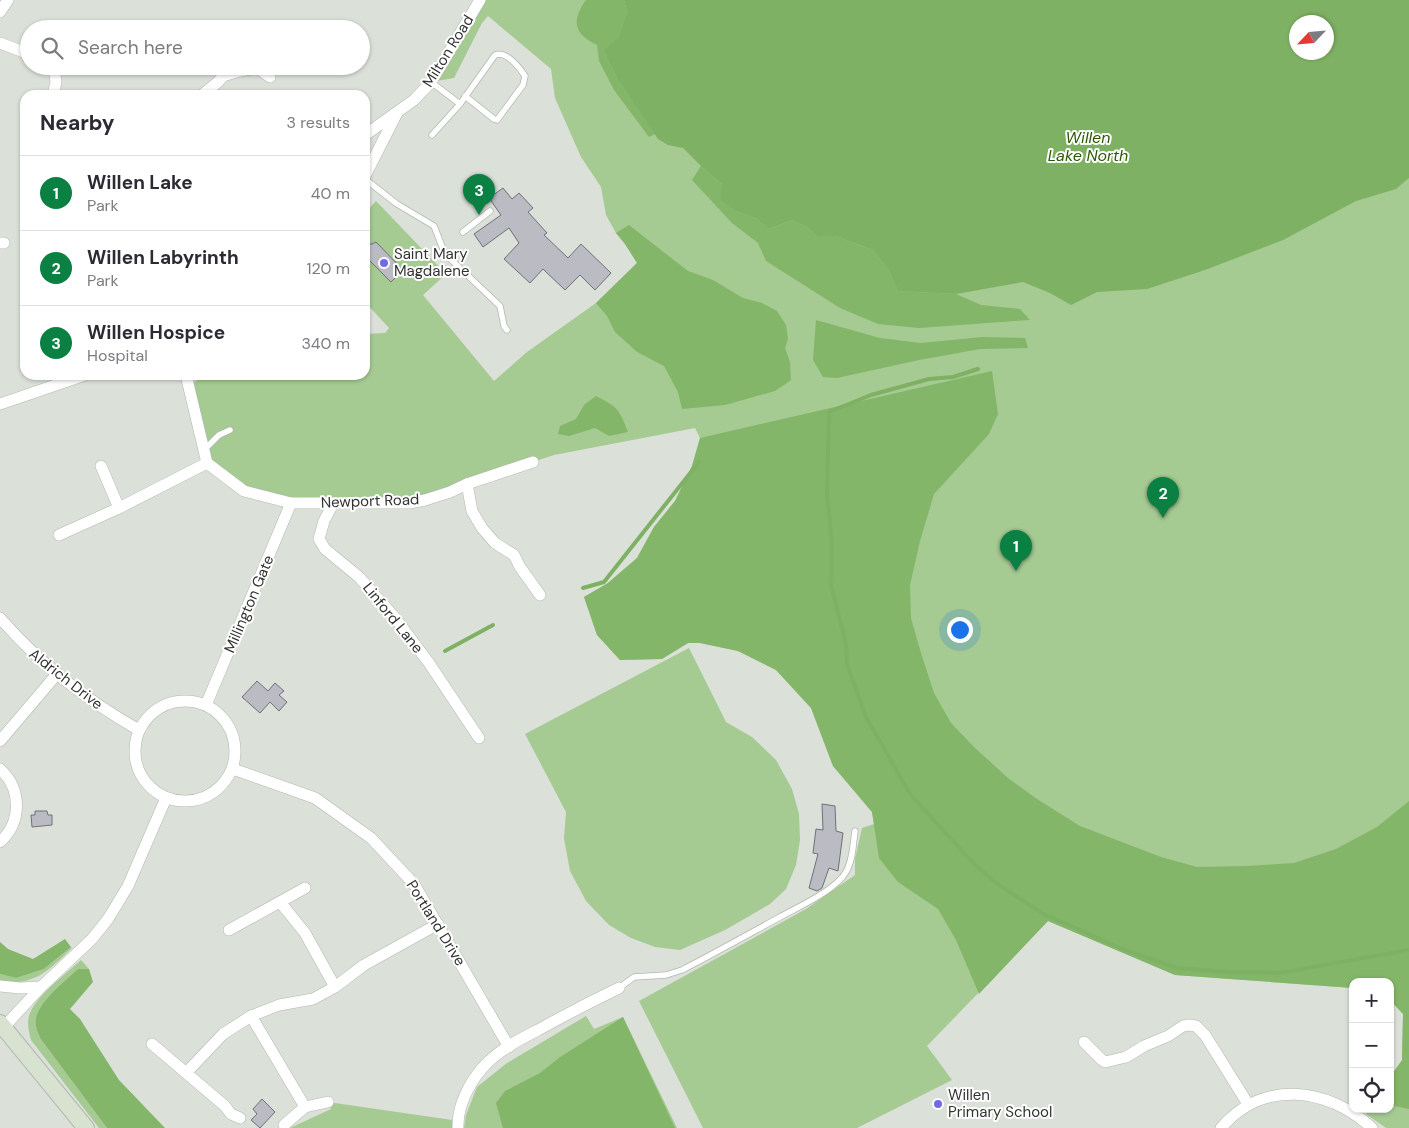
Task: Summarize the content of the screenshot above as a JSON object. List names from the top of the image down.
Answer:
{
  "streets": {
    "street": [
      "Milton Road",
      "Newport Road",
      "Millington Gate",
      "Linford Lane",
      "Aldrich Drive",
      "Portland Drive"
    ]
  },
  "crossings": [
    ["Newport Road", "Millington Gate"],
    ["Newport Road", "Linford Lane"],
    ["Millington Gate", "Aldrich Drive"],
    ["Millington Gate", "Portland Drive"],
    ["Aldrich Drive", "Portland Drive"]
  ],
  "water": ["Willen Lake North"],
  "places": ["Saint Mary Magdalene", "Willen Primary School"],
  "north": "bottom left",
  "page": {
    "search": "Search here",
    "heading": ["Nearby", "3 results"],
    "list": [
      {
        "mark": "1",
        "name": "Willen Lake",
        "note": "Park",
        "value": "40 m"
      },
      {
        "mark": "2",
        "name": "Willen Labyrinth",
        "note": "Park",
        "value": "120 m"
      },
      {
        "mark": "3",
        "name": "Willen Hospice",
        "note": "Hospital",
        "value": "340 m"
      }
    ],
    "pins": ["3", "2", "1"],
    "map_buttons": ["+", "−"]
  }
}
